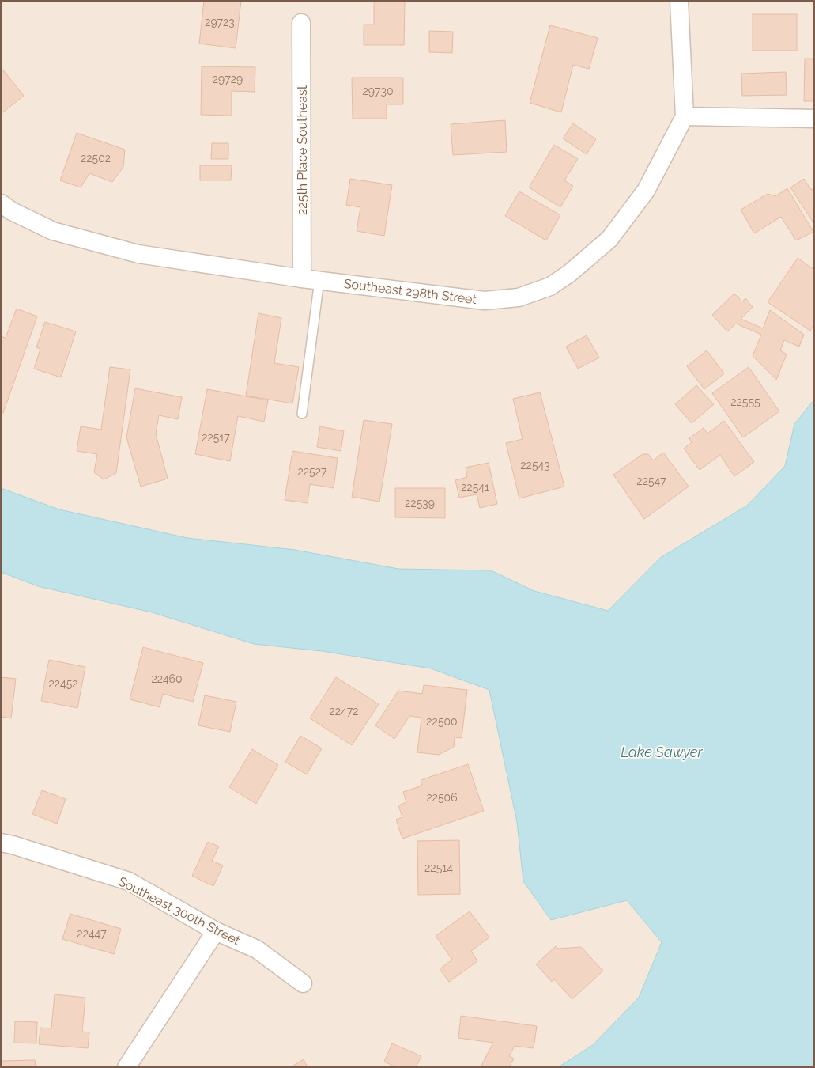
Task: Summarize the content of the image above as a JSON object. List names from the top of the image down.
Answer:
{
  "streets": {
    "street": ["225th Place Southeast", "Southeast 298th Street", "Southeast 300th Street"]
  },
  "crossings": [
    ["225th Place Southeast", "Southeast 298th Street"]
  ],
  "water": ["Lake Sawyer"],
  "house_numbers": [
    "29723",
    "29729",
    "29730",
    "22502",
    "22555",
    "22517",
    "22543",
    "22527",
    "22547",
    "22541",
    "22539",
    "22460",
    "22452",
    "22472",
    "22500",
    "22506",
    "22514",
    "22447"
  ]
}
